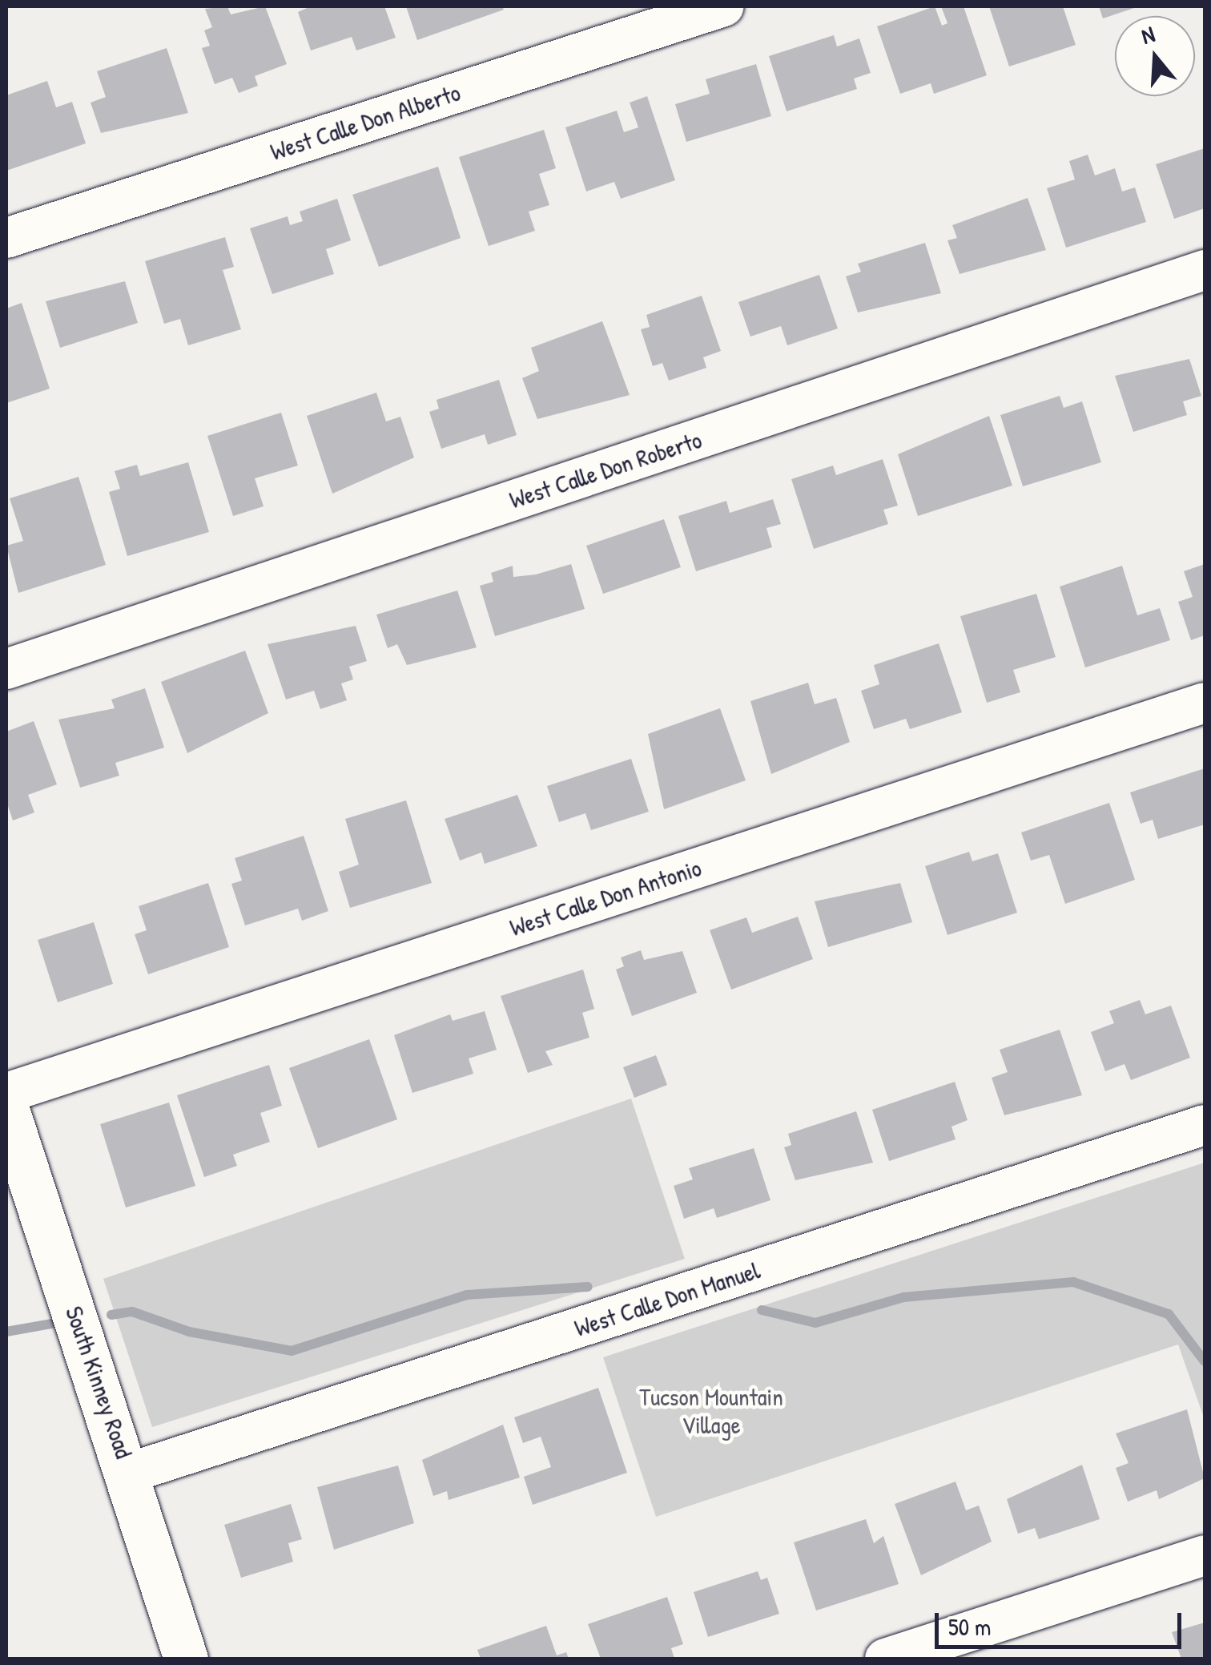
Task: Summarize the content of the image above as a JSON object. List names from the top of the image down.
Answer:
{
  "streets": {
    "main road": ["South Kinney Road"],
    "street": [
      "West Calle Don Alberto",
      "West Calle Don Roberto",
      "West Calle Don Antonio",
      "West Calle Don Manuel"
    ]
  },
  "crossings": [
    ["West Calle Don Manuel", "South Kinney Road"]
  ],
  "parks": ["Tucson Mountain Village"],
  "scale_bar": "50 m",
  "north": "top"
}
